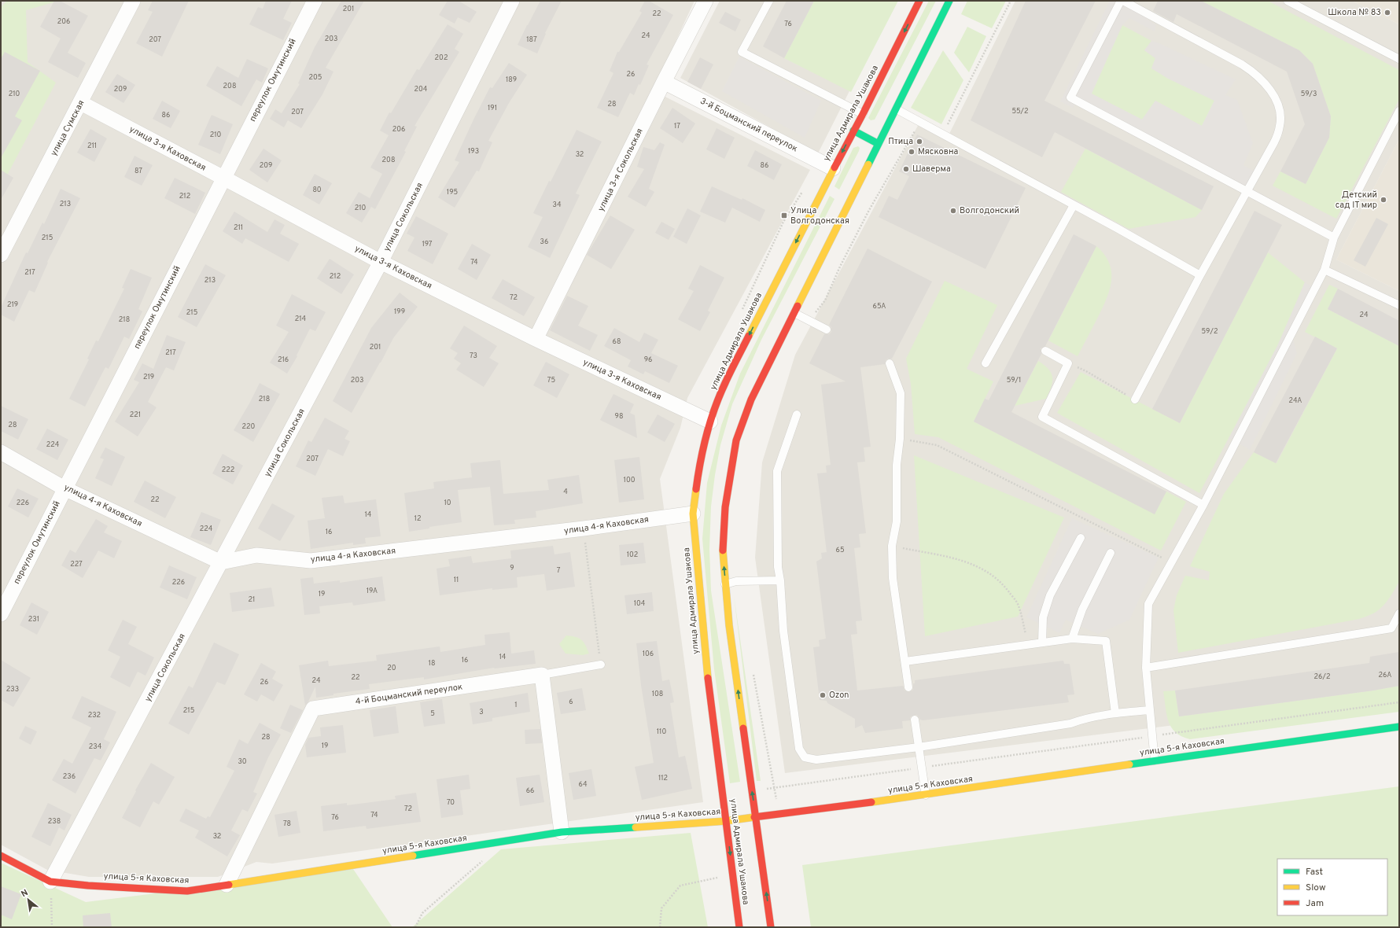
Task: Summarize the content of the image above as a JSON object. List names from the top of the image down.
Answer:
{
  "streets": {
    "main road": ["улица Адмирала Ушакова", "улица 5-я Каховская"],
    "street": [
      "переулок Омутинский",
      "3-й Боцманский переулок",
      "улица Сумская",
      "улица 3-я Каховская",
      "улица 3-я Сокольская",
      "улица Сокольская",
      "улица 4-я Каховская",
      "4-й Боцманский переулок"
    ]
  },
  "crossings": [
    ["переулок Омутинский", "улица 3-я Каховская"],
    ["переулок Омутинский", "улица 4-я Каховская"],
    ["улица Адмирала Ушакова", "3-й Боцманский переулок"],
    ["улица Адмирала Ушакова", "улица 3-я Каховская"],
    ["улица Адмирала Ушакова", "улица 4-я Каховская"],
    ["улица Адмирала Ушакова", "улица 5-я Каховская"],
    ["3-й Боцманский переулок", "улица 3-я Сокольская"],
    ["улица Сумская", "улица 3-я Каховская"],
    ["улица 3-я Каховская", "улица 3-я Сокольская"],
    ["улица 3-я Каховская", "улица Сокольская"],
    ["улица Сокольская", "улица 4-я Каховская"],
    ["улица Сокольская", "улица 5-я Каховская"],
    ["4-й Боцманский переулок", "улица 5-я Каховская"]
  ],
  "places": {
    "other": [
      "Школа № 83",
      "Птица",
      "Мясковна",
      "Шаверма",
      "Детский сад IT мир",
      "Волгодонский",
      "Ozon"
    ],
    "transit": ["Улица Волгодонская"]
  },
  "house_numbers": [
    "201",
    "22",
    "206",
    "76",
    "24",
    "203",
    "207",
    "187",
    "202",
    "26",
    "205",
    "189",
    "208",
    "209",
    "204",
    "210",
    "59/3",
    "28",
    "191",
    "55/2",
    "207",
    "86",
    "17",
    "206",
    "210",
    "211",
    "193",
    "32",
    "208",
    "209",
    "86",
    "87",
    "80",
    "195",
    "212",
    "213",
    "34",
    "210",
    "211",
    "215",
    "36",
    "197",
    "74",
    "217",
    "212",
    "213",
    "72",
    "219",
    "65А",
    "199",
    "215",
    "24",
    "214",
    "218",
    "59/2",
    "68",
    "201",
    "217",
    "73",
    "216",
    "96",
    "219",
    "203",
    "75",
    "59/1",
    "218",
    "24А",
    "221",
    "98",
    "28",
    "220",
    "224",
    "207",
    "222",
    "100",
    "4",
    "22",
    "226",
    "10",
    "14",
    "12",
    "224",
    "16",
    "65",
    "102",
    "227",
    "9",
    "7",
    "11",
    "226",
    "19А",
    "19",
    "21",
    "104",
    "231",
    "106",
    "14",
    "16",
    "18",
    "20",
    "26А",
    "26/2",
    "22",
    "24",
    "26",
    "233",
    "108",
    "6",
    "1",
    "215",
    "3",
    "5",
    "232",
    "110",
    "28",
    "19",
    "234",
    "30",
    "236",
    "112",
    "64",
    "66",
    "70",
    "72",
    "74",
    "76",
    "238",
    "78",
    "32"
  ],
  "legend": ["Fast", "Slow", "Jam"],
  "north": "top left"
}
